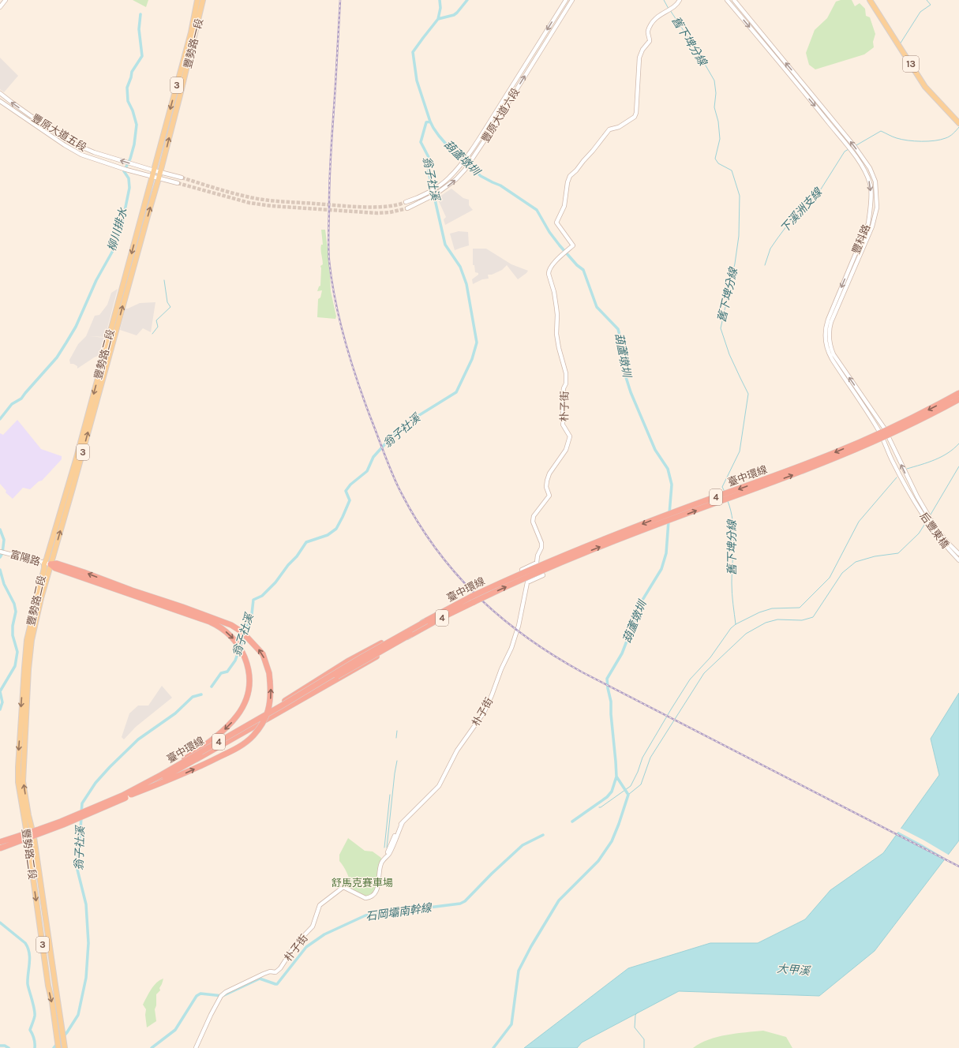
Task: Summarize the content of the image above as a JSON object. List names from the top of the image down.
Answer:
{
  "streets": {
    "highway": ["臺中環線", "4"],
    "main road": [
      "豐勢路一段",
      "13",
      "3",
      "豐勢路二段"
    ],
    "street": [
      "豐原大道六段",
      "豐原大道五段",
      "豐科路",
      "朴子街",
      "后豐東橋",
      "富陽路"
    ]
  },
  "crossings": [
    ["豐勢路一段", "豐原大道五段"],
    ["豐勢路一段", "豐勢路二段"],
    ["豐原大道五段", "豐勢路二段"],
    ["豐科路", "后豐東橋"],
    ["豐勢路二段", "富陽路"]
  ],
  "water": [
    "舊下埤分線",
    "葫蘆墩圳",
    "翁子社溪",
    "下溪洲支線",
    "柳川排水",
    "石岡壩南幹線",
    "大甲溪"
  ],
  "parks": ["舒馬克賽車場"]
}
